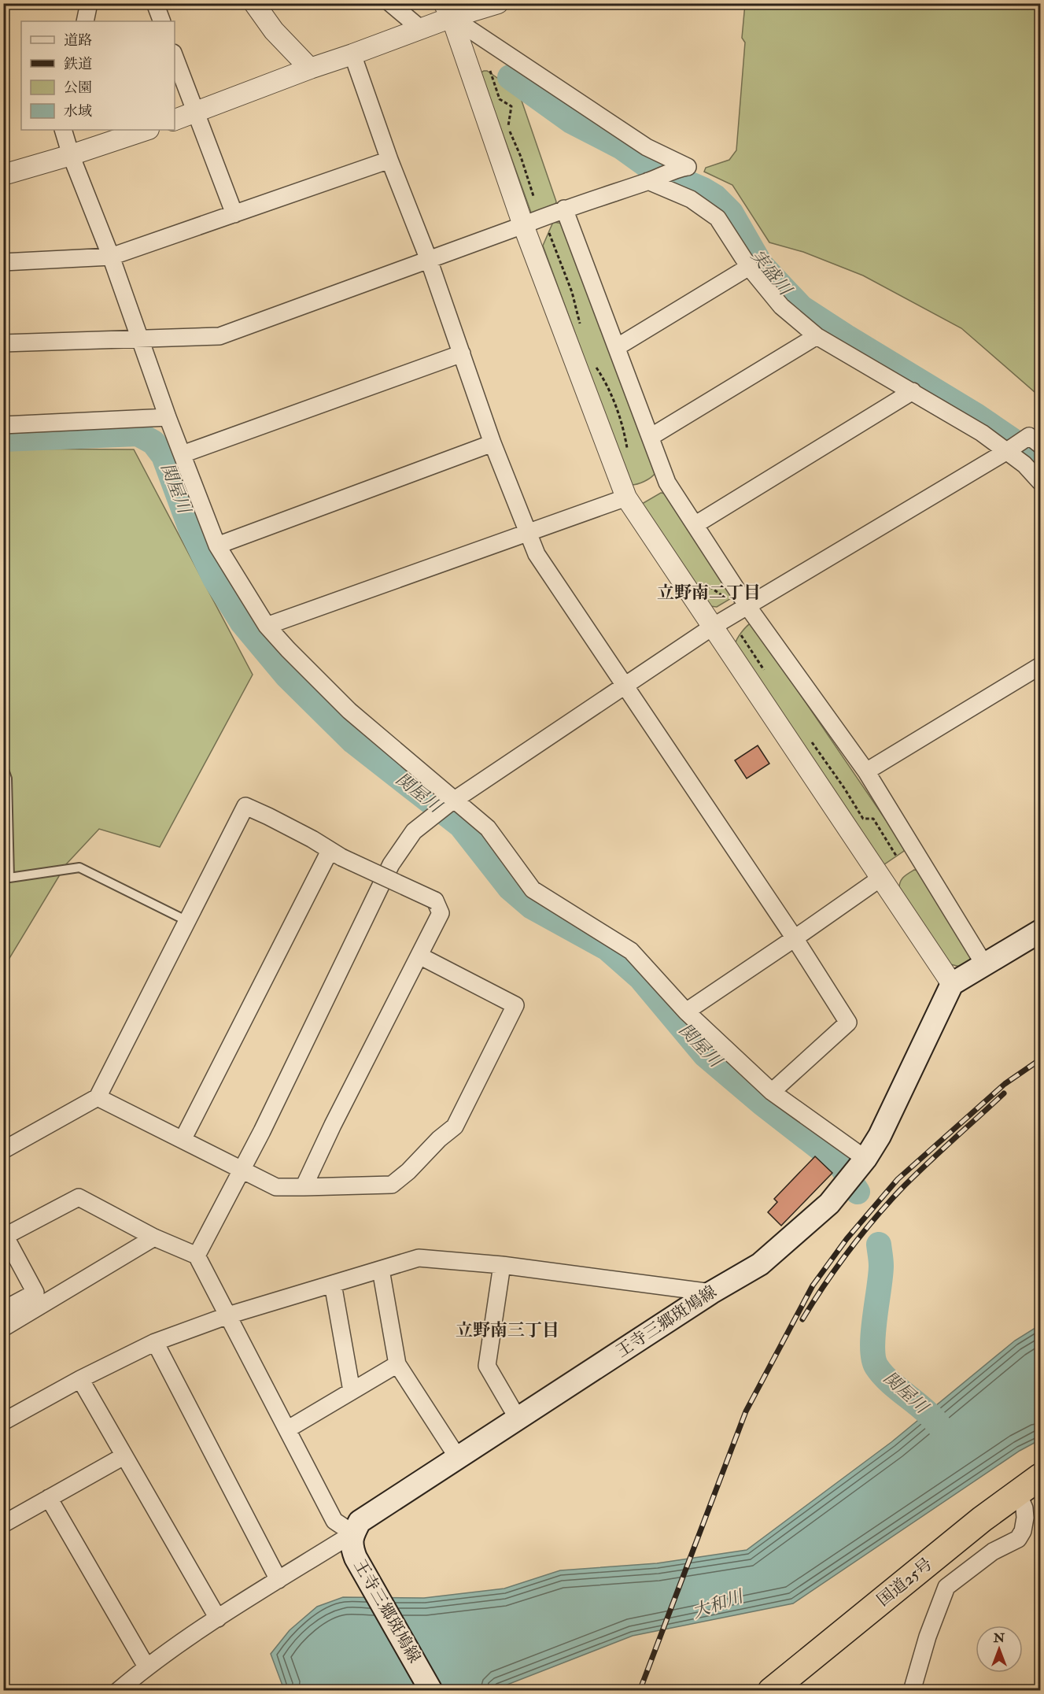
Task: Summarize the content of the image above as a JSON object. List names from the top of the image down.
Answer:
{
  "streets": {
    "highway": ["国道25号"],
    "main road": ["王寺三郷斑鳩線"]
  },
  "districts": ["立野南二丁目", "立野南三丁目"],
  "water": ["実盛川", "関屋川", "大和川"],
  "legend": [
    "道路",
    "鉄道",
    "公園",
    "水域"
  ],
  "north": "top"
}
